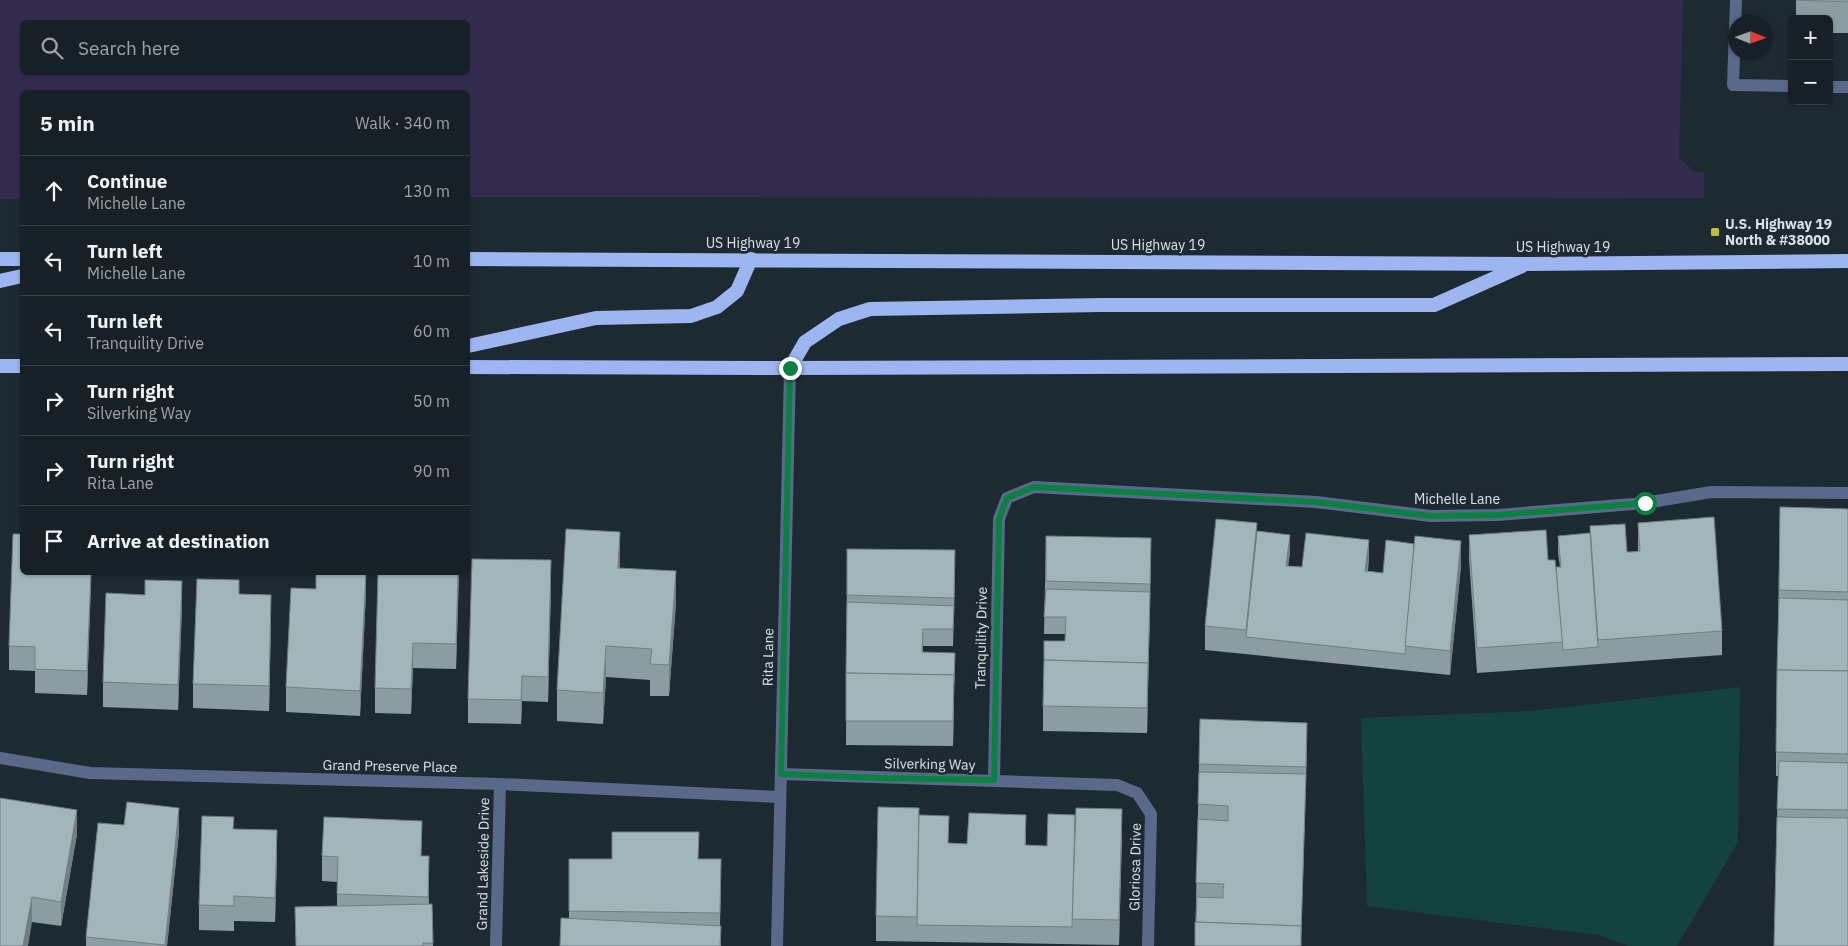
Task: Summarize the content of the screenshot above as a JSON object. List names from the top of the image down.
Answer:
{
  "streets": {
    "highway": ["US Highway 19"],
    "street": [
      "Michelle Lane",
      "Tranquility Drive",
      "Rita Lane",
      "Silverking Way",
      "Grand Preserve Place",
      "Grand Lakeside Drive",
      "Gloriosa Drive"
    ]
  },
  "crossings": [
    ["Michelle Lane", "Tranquility Drive"],
    ["Tranquility Drive", "Silverking Way"],
    ["Rita Lane", "Silverking Way"],
    ["Rita Lane", "Grand Preserve Place"],
    ["Silverking Way", "Gloriosa Drive"],
    ["Grand Preserve Place", "Grand Lakeside Drive"]
  ],
  "places": {
    "transit": ["U.S. Highway 19 North & #38000"]
  },
  "north": "right",
  "page": {
    "map_buttons": ["+", "−"],
    "search": "Search here",
    "heading": ["5 min", "Walk · 340 m"],
    "list": [
      ["Continue", "Michelle Lane", "130 m"],
      ["Turn left", "Michelle Lane", "10 m"],
      ["Turn left", "Tranquility Drive", "60 m"],
      ["Turn right", "Silverking Way", "50 m"],
      ["Turn right", "Rita Lane", "90 m"],
      "Arrive at destination"
    ]
  }
}
